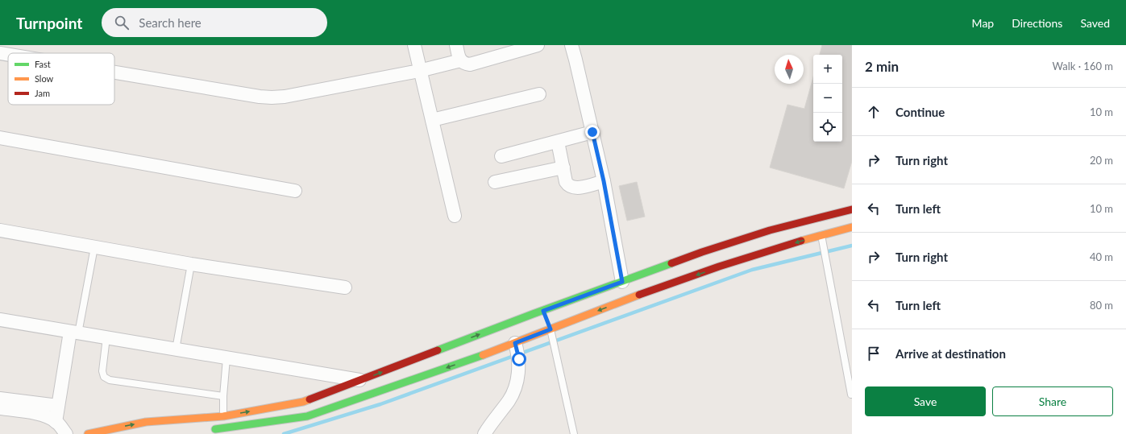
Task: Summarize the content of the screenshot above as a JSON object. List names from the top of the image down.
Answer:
{
  "legend": ["Fast", "Slow", "Jam"],
  "north": "top",
  "page": {
    "header": "Turnpoint",
    "search": "Search here",
    "nav": ["Map", "Directions", "Saved"],
    "heading": ["2 min", "Walk · 160 m"],
    "map_buttons": ["+", "−"],
    "list": [
      ["Continue", "10 m"],
      ["Turn right", "20 m"],
      ["Turn left", "10 m"],
      ["Turn right", "40 m"],
      ["Turn left", "80 m"],
      "Arrive at destination"
    ],
    "buttons": ["Save", "Share"]
  }
}
